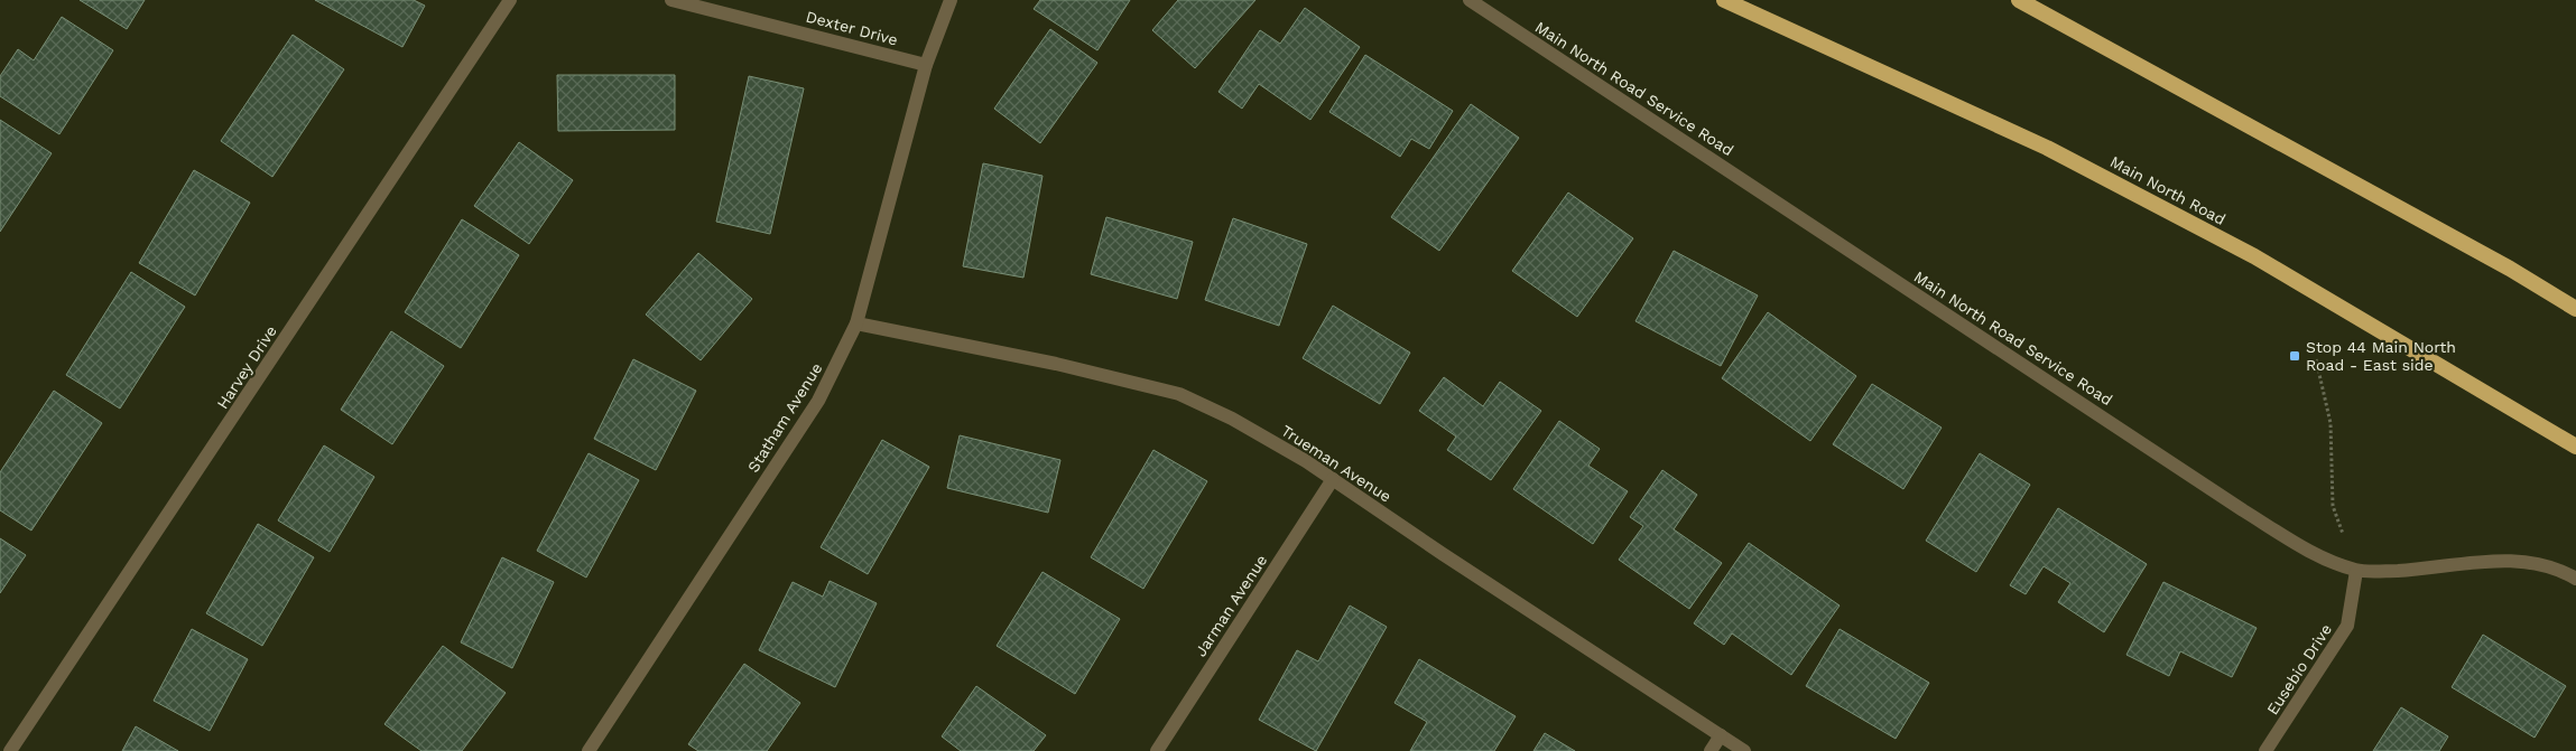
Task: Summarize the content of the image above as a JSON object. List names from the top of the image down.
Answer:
{
  "streets": {
    "highway": ["Main North Road"],
    "street": [
      "Dexter Drive",
      "Main North Road Service Road",
      "Harvey Drive",
      "Statham Avenue",
      "Trueman Avenue",
      "Jarman Avenue",
      "Eusebio Drive"
    ]
  },
  "crossings": [
    ["Dexter Drive", "Statham Avenue"],
    ["Main North Road Service Road", "Eusebio Drive"],
    ["Statham Avenue", "Trueman Avenue"],
    ["Trueman Avenue", "Jarman Avenue"]
  ],
  "places": {
    "transit": ["Stop 44 Main North Road - East side"]
  }
}
